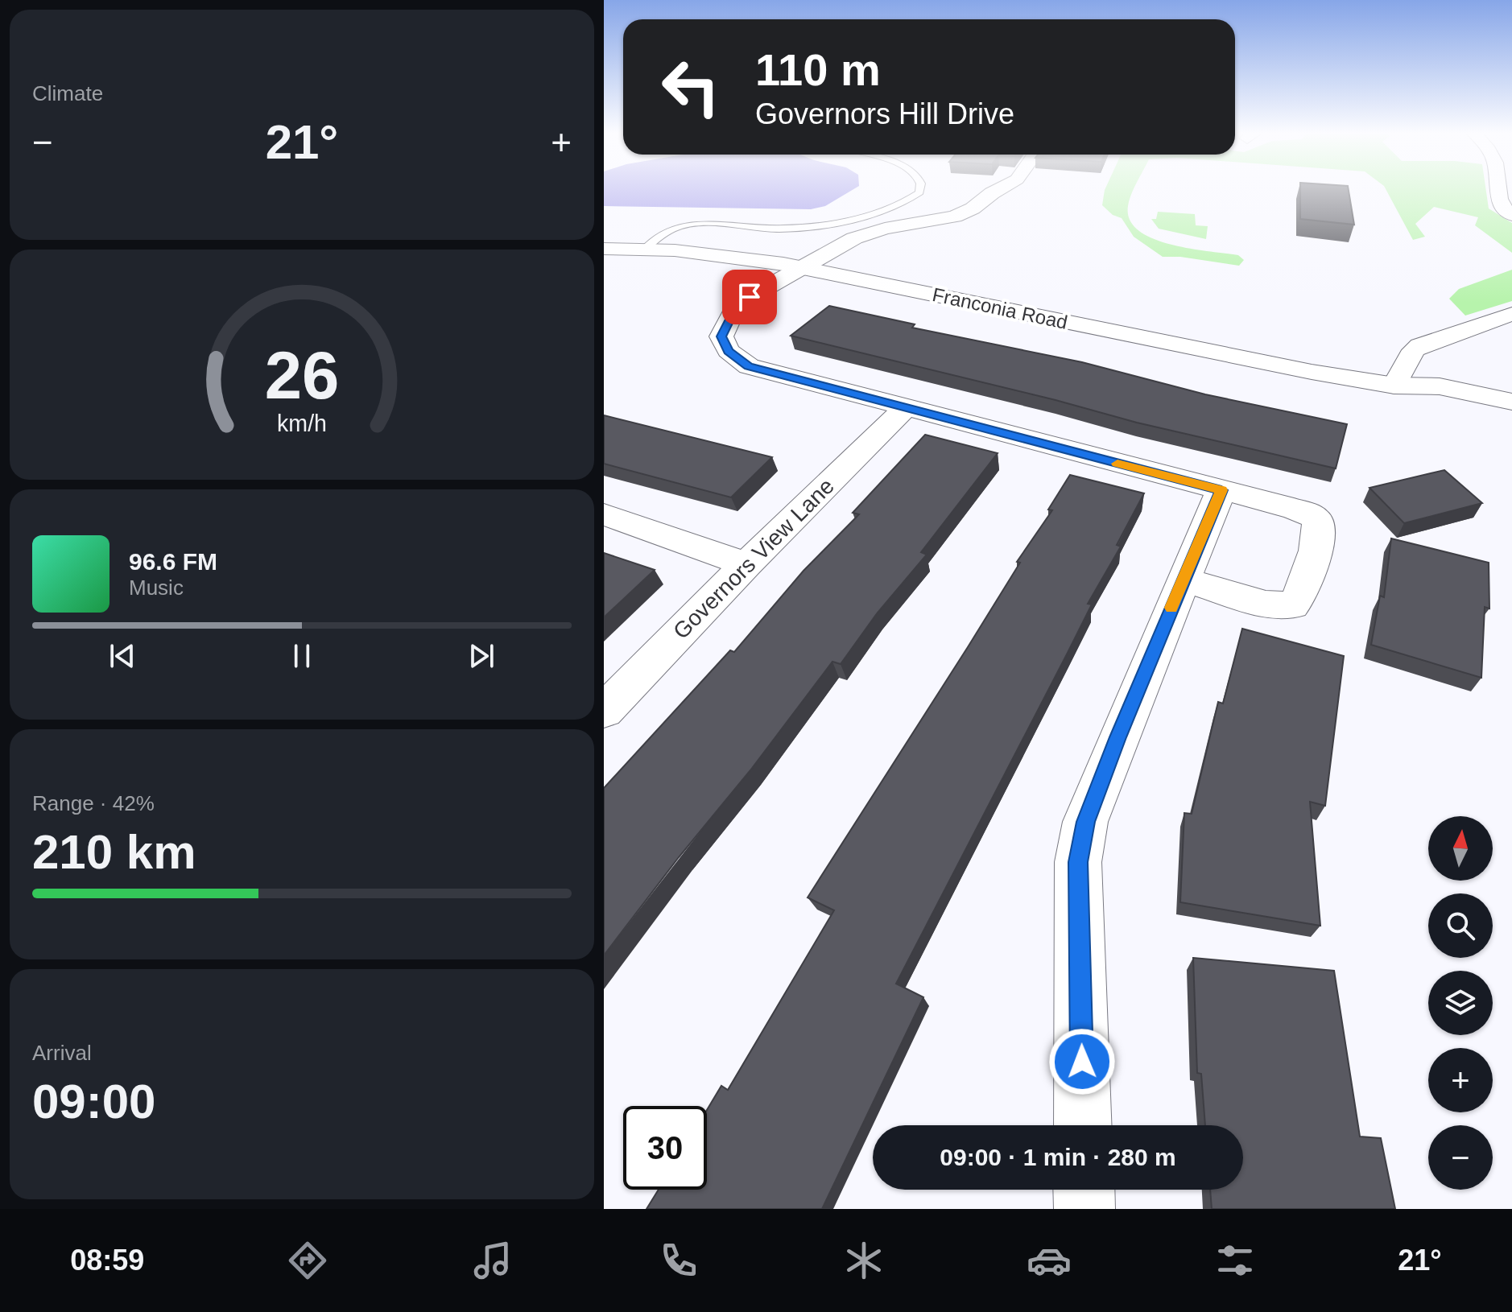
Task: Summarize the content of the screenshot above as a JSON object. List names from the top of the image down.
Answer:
{
  "streets": {
    "street": ["Franconia Road", "Governors View Lane"]
  },
  "north": "top",
  "page": {
    "tile": [
      "Climate",
      ["Range · 42%", "210 km"],
      ["Arrival", "09:00"]
    ],
    "turn": ["110 m", "Governors Hill Drive"],
    "heat": ["−", "21°", "+"],
    "song": ["96.6 FM", "Music"],
    "map_buttons": ["+", "−"],
    "limit": "30",
    "trip": "09:00 · 1 min · 280 m",
    "tabs": ["08:59", "21°"],
    "gauge": ["26", "km/h"]
  }
}
